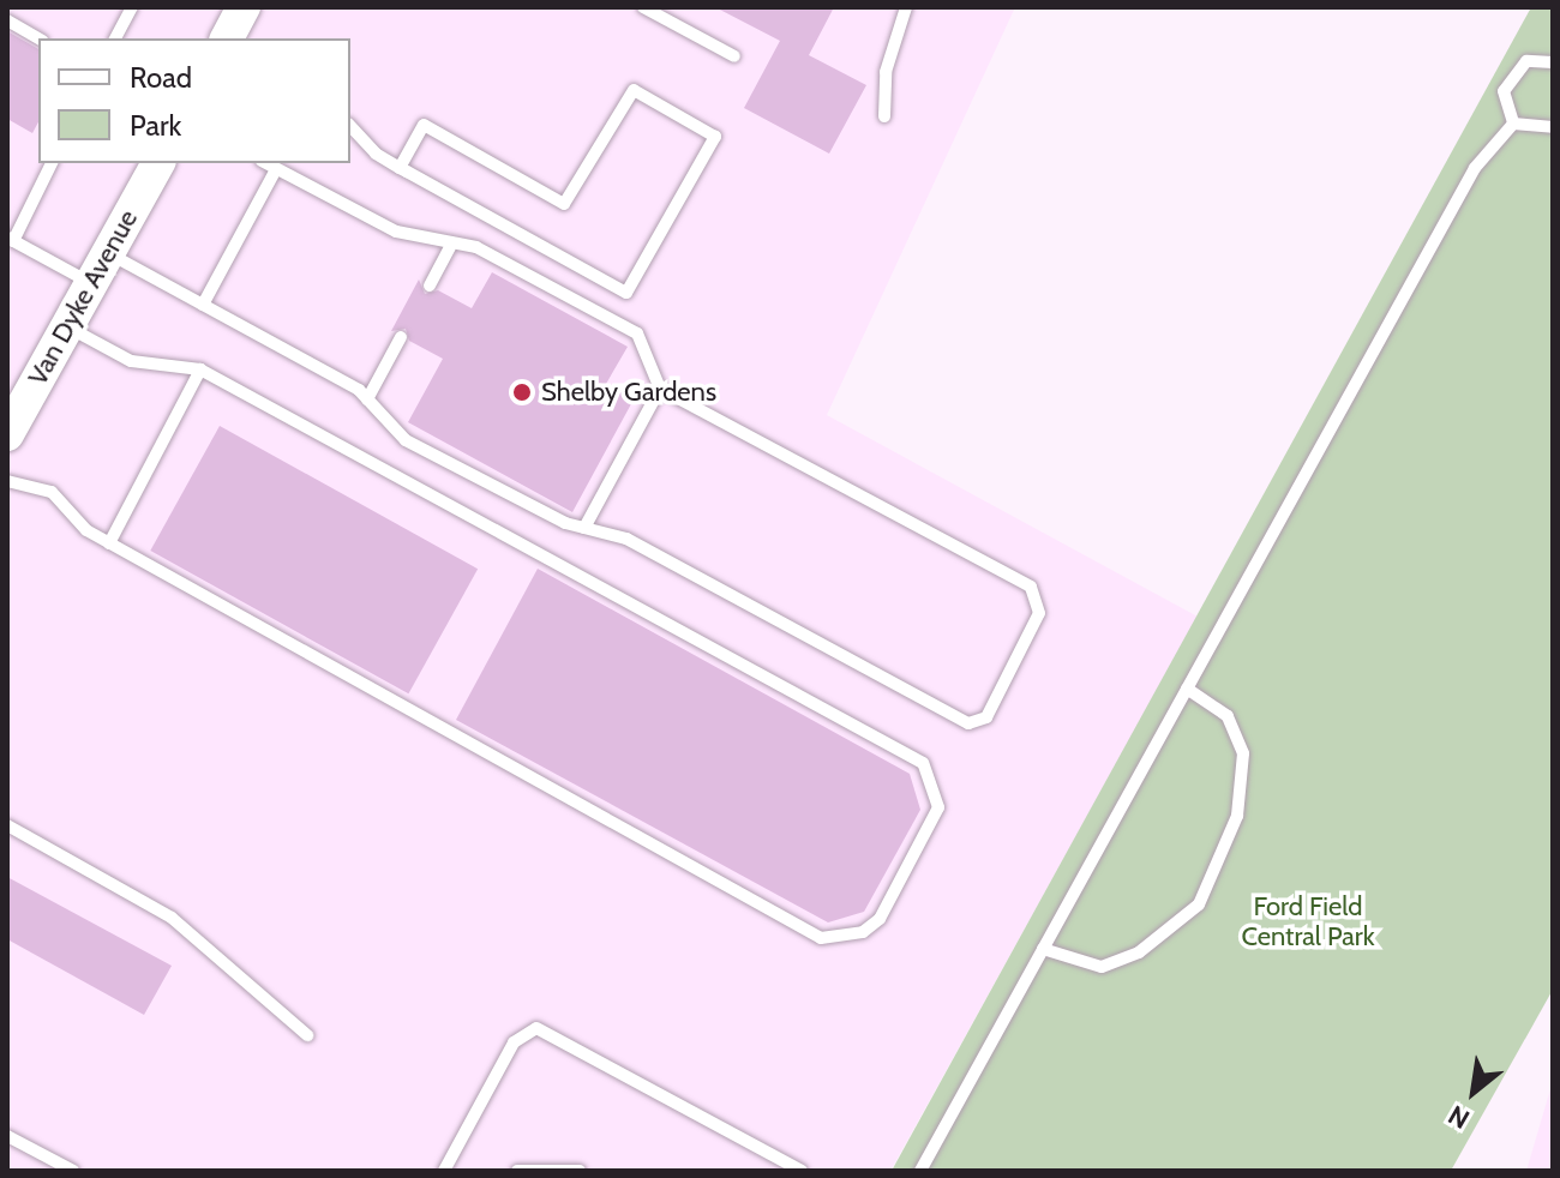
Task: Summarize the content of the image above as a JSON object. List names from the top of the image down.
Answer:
{
  "streets": {
    "main road": ["Van Dyke Avenue"]
  },
  "parks": ["Ford Field Central Park"],
  "places": ["Shelby Gardens"],
  "legend": ["Road", "Park"],
  "north": "bottom left"
}
